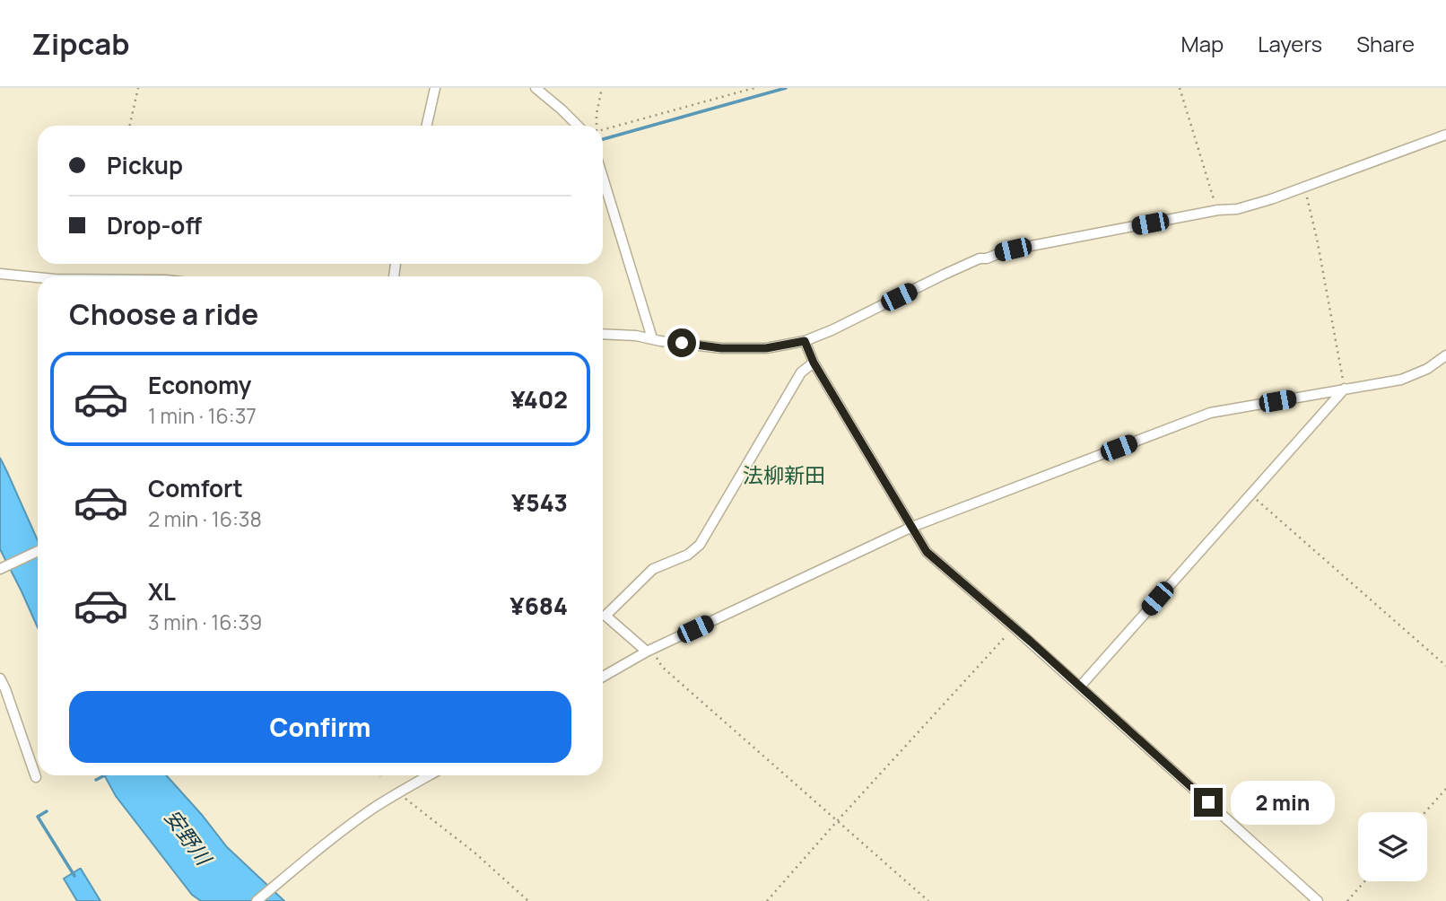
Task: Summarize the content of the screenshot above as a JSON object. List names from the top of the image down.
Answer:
{
  "districts": ["法柳新田"],
  "water": ["安野川"],
  "page": {
    "header": "Zipcab",
    "nav": ["Map", "Layers", "Share"],
    "banner": ["Pickup", "Drop-off"],
    "heading": "Choose a ride",
    "list": [
      {
        "name": "Economy",
        "note": "1 min · 16:37",
        "value": "¥402"
      },
      {
        "name": "Comfort",
        "note": "2 min · 16:38",
        "value": "¥543"
      },
      {
        "name": "XL",
        "note": "3 min · 16:39",
        "value": "¥684"
      }
    ],
    "buttons": "Confirm",
    "bubble": "2 min"
  }
}
